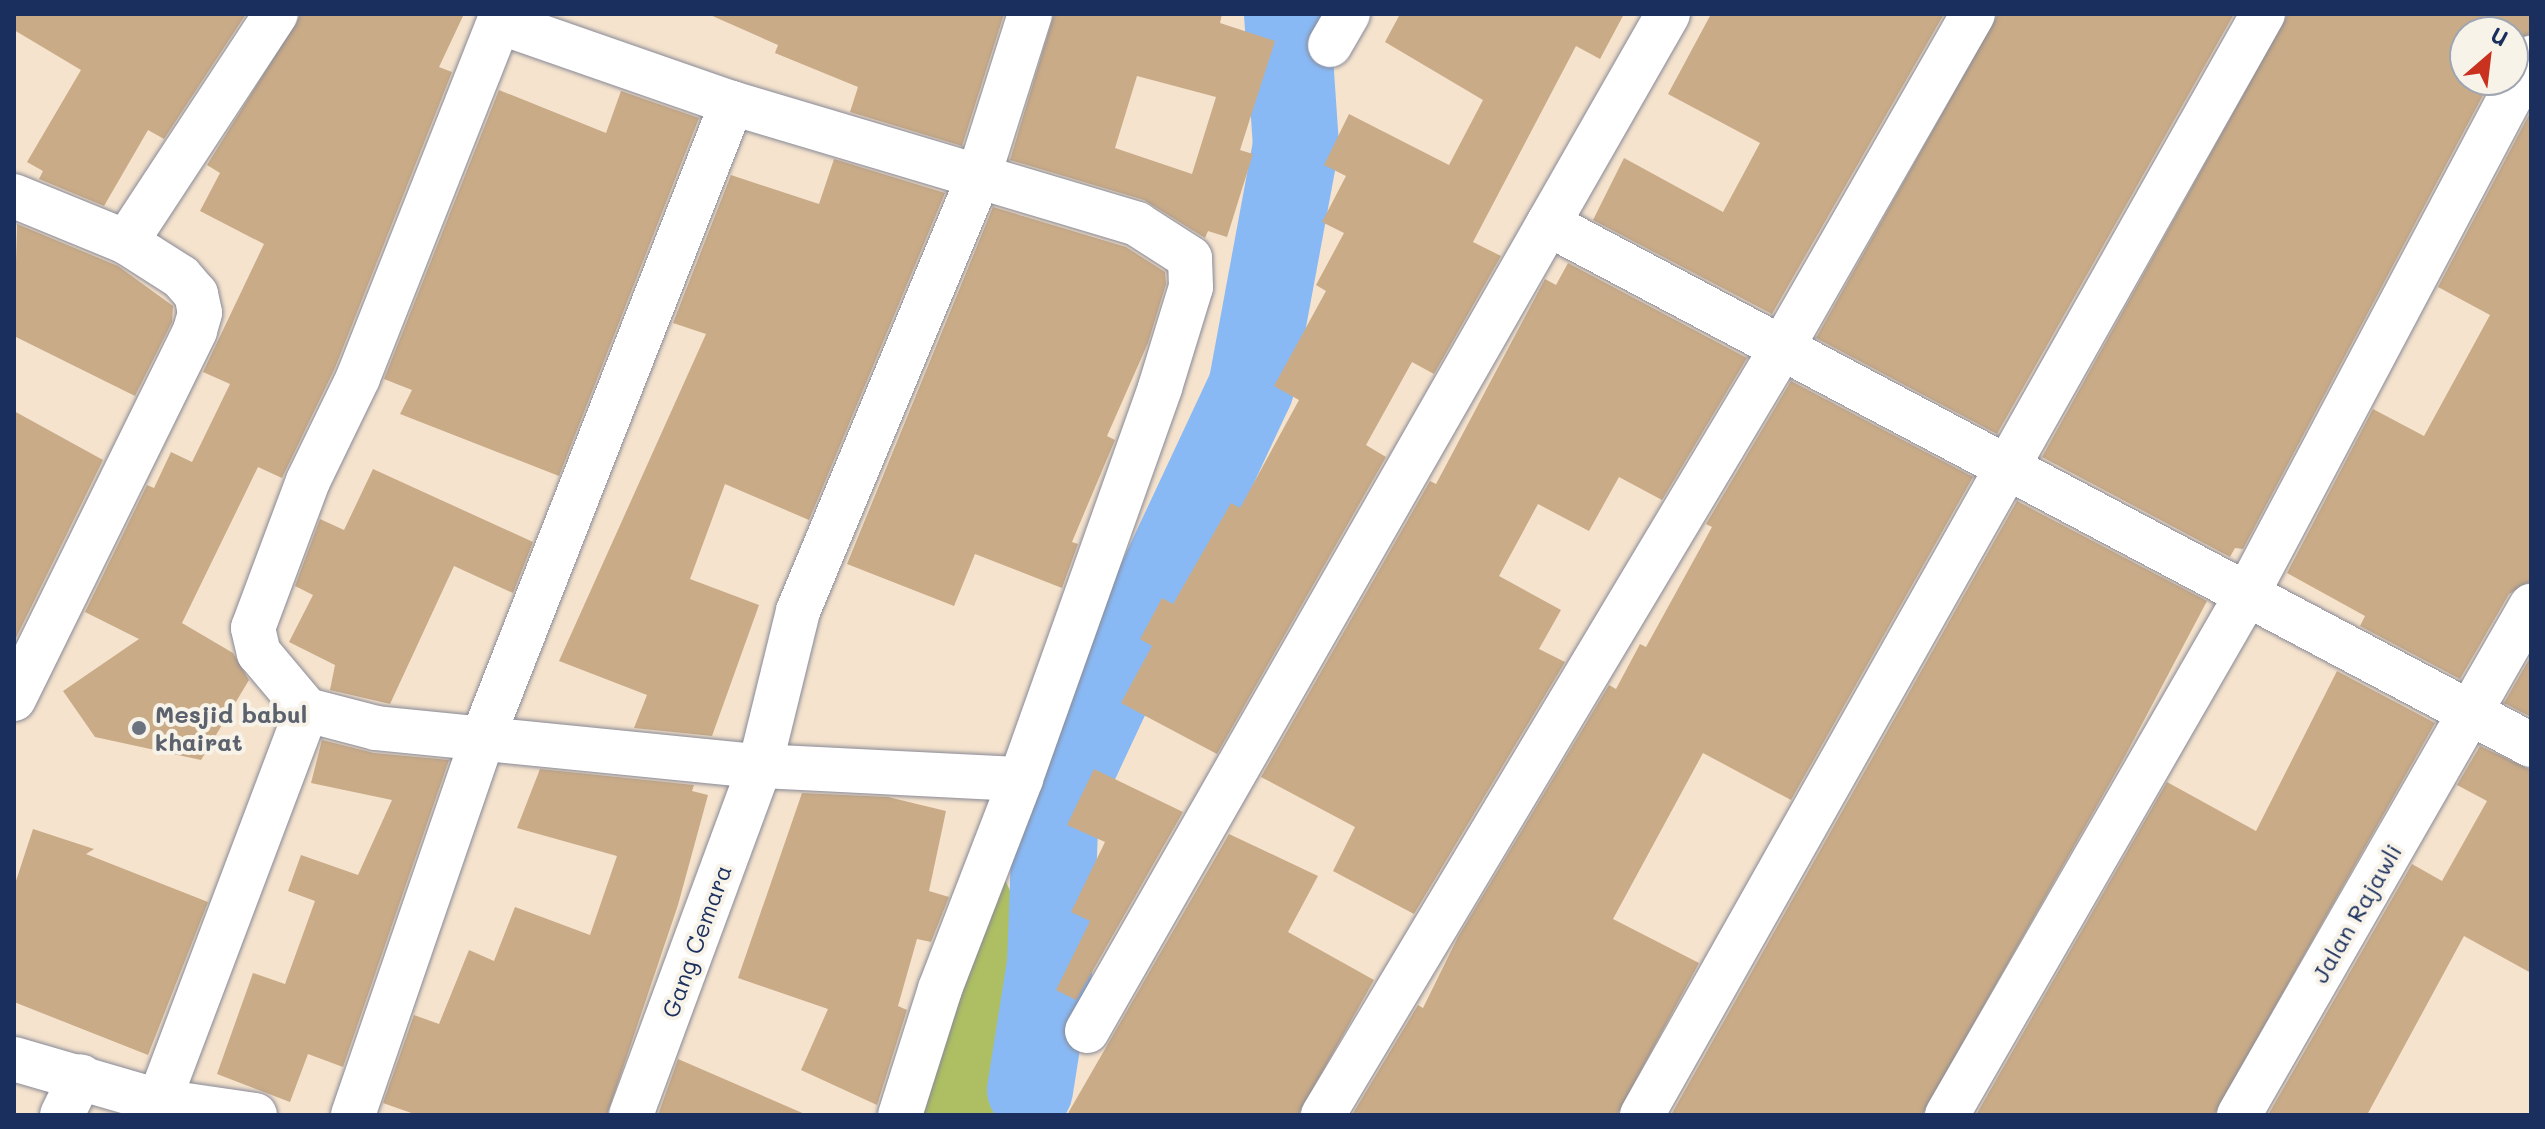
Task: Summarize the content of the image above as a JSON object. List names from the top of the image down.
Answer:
{
  "streets": {
    "street": ["Jalan Rajawli", "Gang Cemara"]
  },
  "places": ["Mesjid babul khairat"],
  "north": "top right"
}
